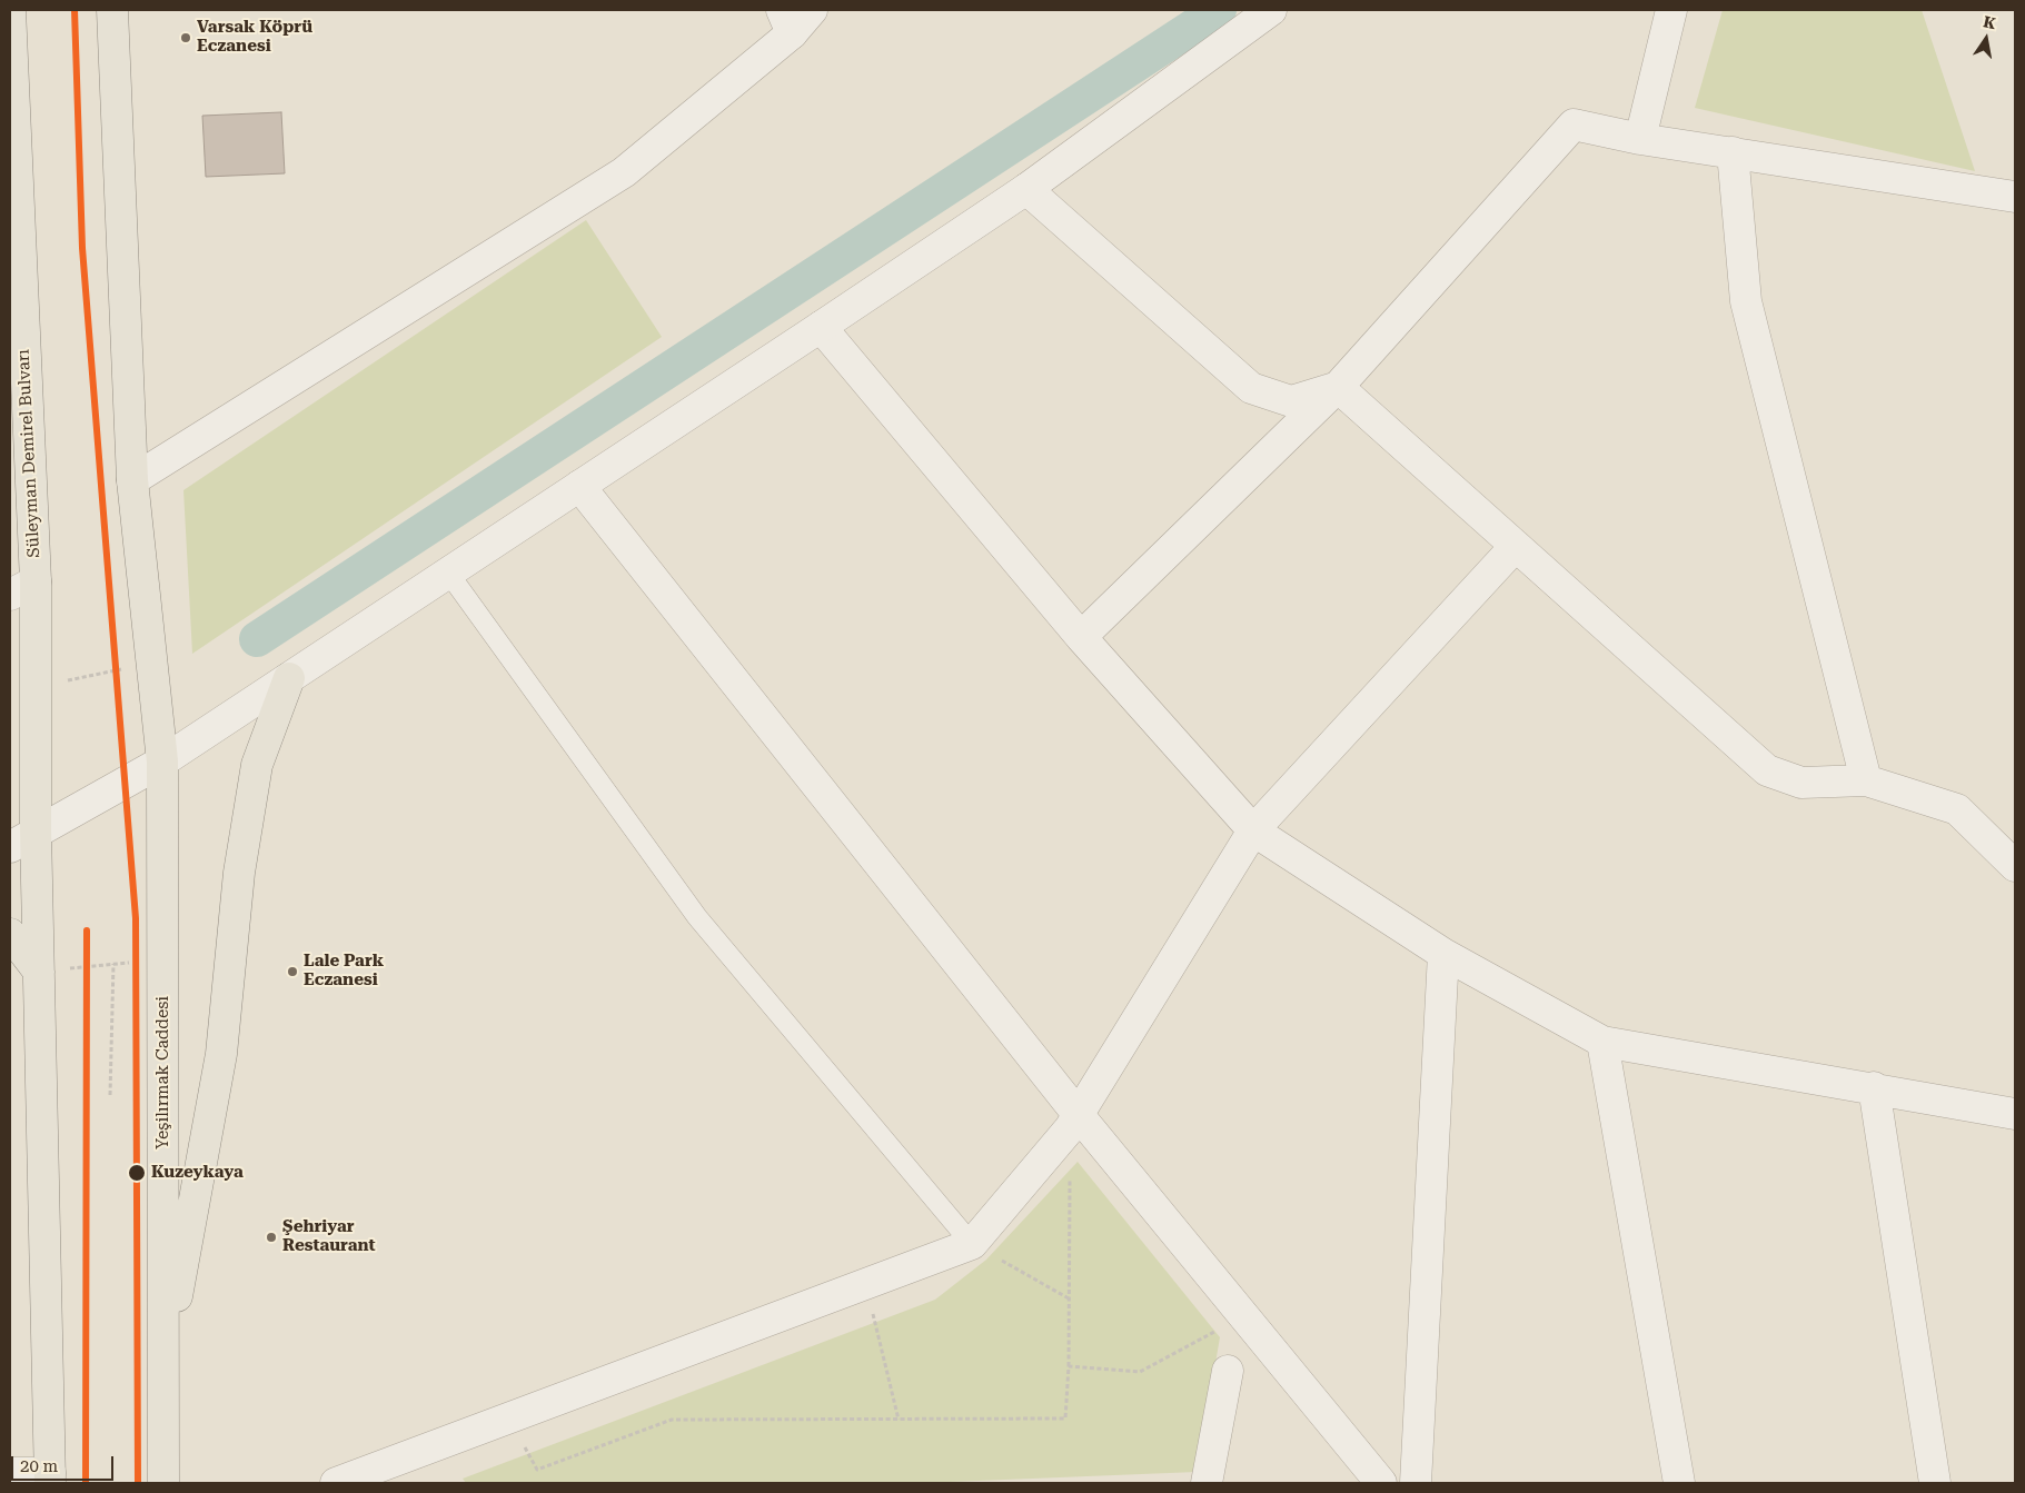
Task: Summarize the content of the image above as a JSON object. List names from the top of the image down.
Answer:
{
  "streets": {
    "main road": ["Süleyman Demirel Bulvarı", "Yeşilırmak Caddesi"]
  },
  "places": [
    "Varsak Köprü Eczanesi",
    "Lale Park Eczanesi",
    "Kuzeykaya",
    "Şehriyar Restaurant"
  ],
  "scale_bar": "20 m",
  "north": "top"
}
